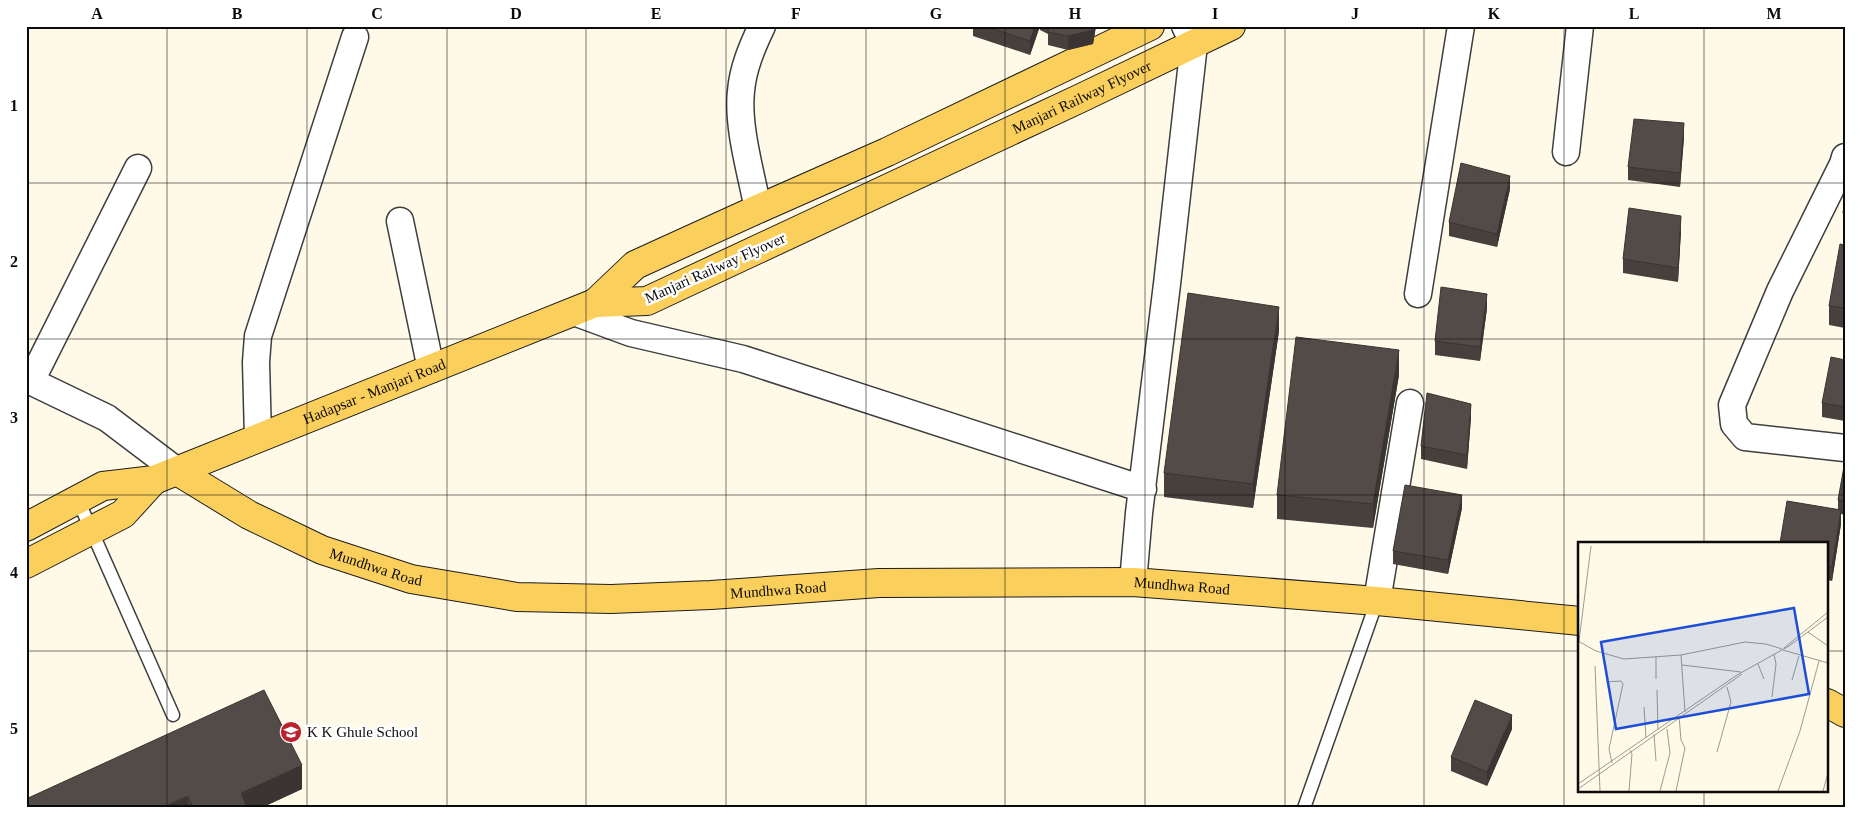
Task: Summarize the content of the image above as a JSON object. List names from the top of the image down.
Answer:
{
  "streets": {
    "main road": ["Manjari Railway Flyover", "Hadapsar - Manjari Road", "Mundhwa Road"]
  },
  "crossings": [
    ["Manjari Railway Flyover", "Hadapsar - Manjari Road"],
    ["Hadapsar - Manjari Road", "Mundhwa Road"]
  ],
  "places": {
    "school or university": ["K K Ghule School"]
  },
  "grid": {
    "columns": [
      "A",
      "B",
      "C",
      "D",
      "E",
      "F",
      "G",
      "H",
      "I",
      "J",
      "K",
      "L",
      "M"
    ],
    "rows": [
      "1",
      "2",
      "3",
      "4",
      "5"
    ]
  }
}
